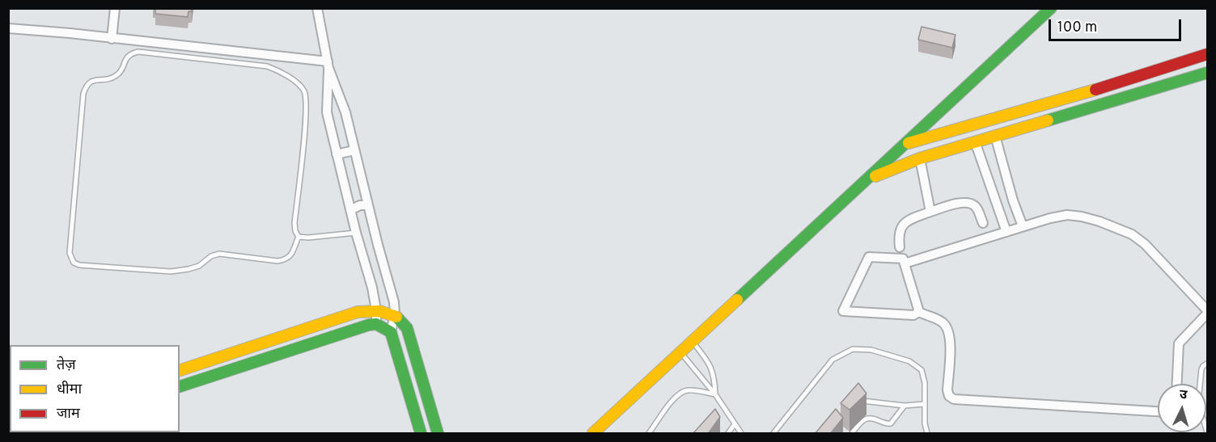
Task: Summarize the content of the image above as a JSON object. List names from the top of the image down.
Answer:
{
  "legend": ["तेज़", "धीमा", "जाम"],
  "scale_bar": "100 m",
  "north": "top"
}
